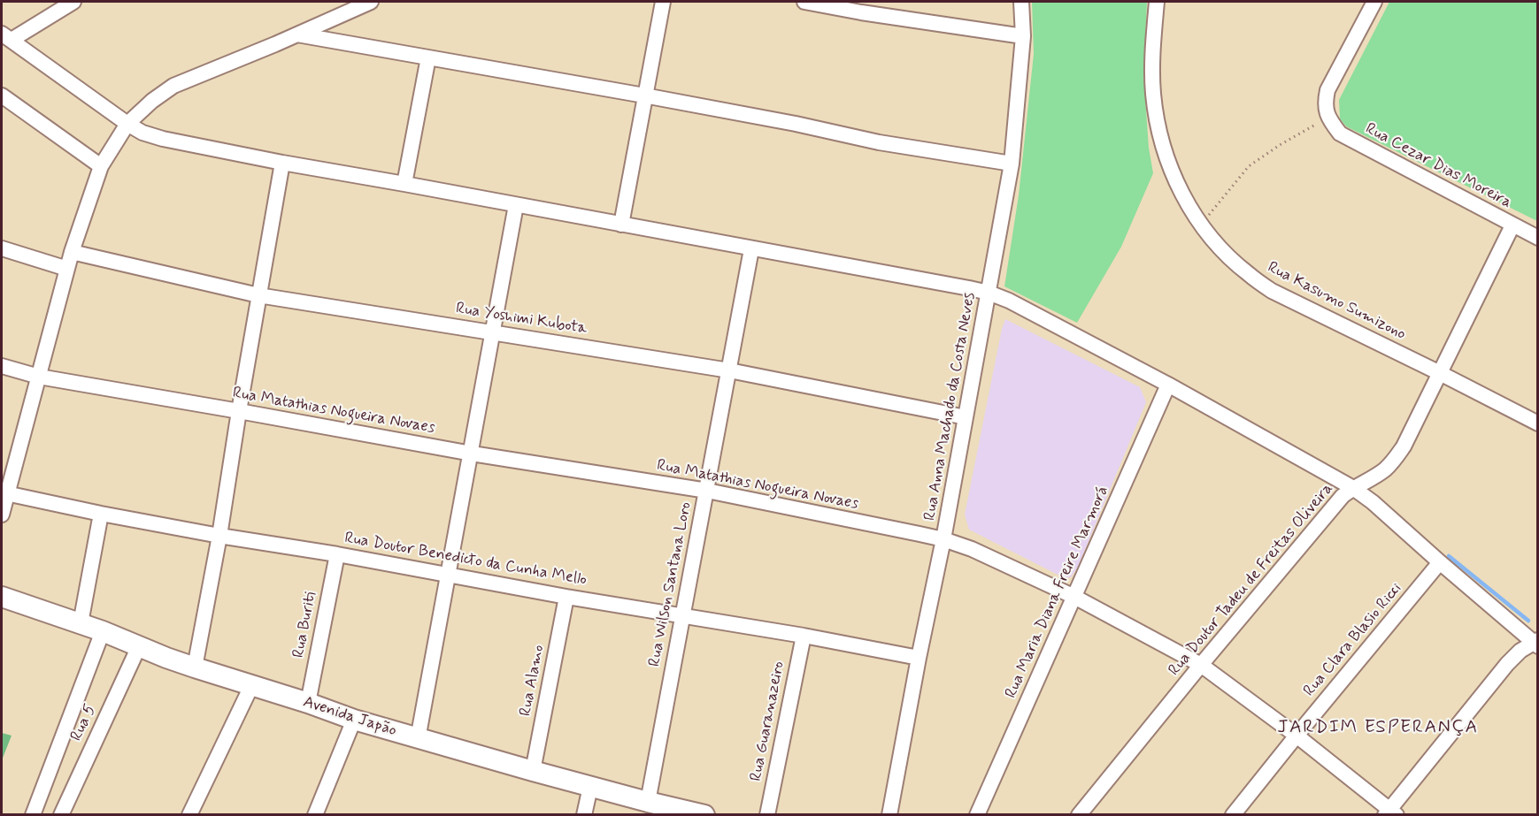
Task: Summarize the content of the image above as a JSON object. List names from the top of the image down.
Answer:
{
  "streets": {
    "main road": ["Avenida Japão"],
    "street": [
      "Rua Cezar Dias Moreira",
      "Rua Kasumo Sumizono",
      "Rua Yoshimi Kubota",
      "Rua Anna Machado da Costa Neves",
      "Rua Matathias Nogueira Novaes",
      "Rua Doutor Benedicto da Cunha Mello",
      "Rua Doutor Tadeu de Freitas Oliveira",
      "Rua Wilson Santana Loro",
      "Rua Maria Diana Freire Marmorá",
      "Rua Buriti",
      "Rua Clara Blasio Ricci",
      "Rua Alamo",
      "Rua Guaranazeiro",
      "Rua 5"
    ]
  },
  "crossings": [
    ["Rua Cezar Dias Moreira", "Rua Doutor Tadeu de Freitas Oliveira"],
    ["Rua Kasumo Sumizono", "Rua Doutor Tadeu de Freitas Oliveira"],
    ["Rua Yoshimi Kubota", "Rua Anna Machado da Costa Neves"],
    ["Rua Yoshimi Kubota", "Rua Wilson Santana Loro"],
    ["Rua Anna Machado da Costa Neves", "Rua Matathias Nogueira Novaes"],
    ["Rua Anna Machado da Costa Neves", "Rua Doutor Benedicto da Cunha Mello"],
    ["Rua Matathias Nogueira Novaes", "Rua Doutor Tadeu de Freitas Oliveira"],
    ["Rua Matathias Nogueira Novaes", "Rua Wilson Santana Loro"],
    ["Rua Matathias Nogueira Novaes", "Rua Maria Diana Freire Marmorá"],
    ["Rua Matathias Nogueira Novaes", "Rua Clara Blasio Ricci"],
    ["Rua Doutor Benedicto da Cunha Mello", "Rua Wilson Santana Loro"],
    ["Rua Doutor Benedicto da Cunha Mello", "Rua Buriti"],
    ["Rua Doutor Benedicto da Cunha Mello", "Rua Alamo"],
    ["Rua Doutor Benedicto da Cunha Mello", "Rua Guaranazeiro"],
    ["Rua Wilson Santana Loro", "Avenida Japão"],
    ["Rua Buriti", "Avenida Japão"],
    ["Rua Alamo", "Avenida Japão"],
    ["Avenida Japão", "Rua 5"]
  ],
  "districts": ["JARDIM ESPERANÇA"]
}
